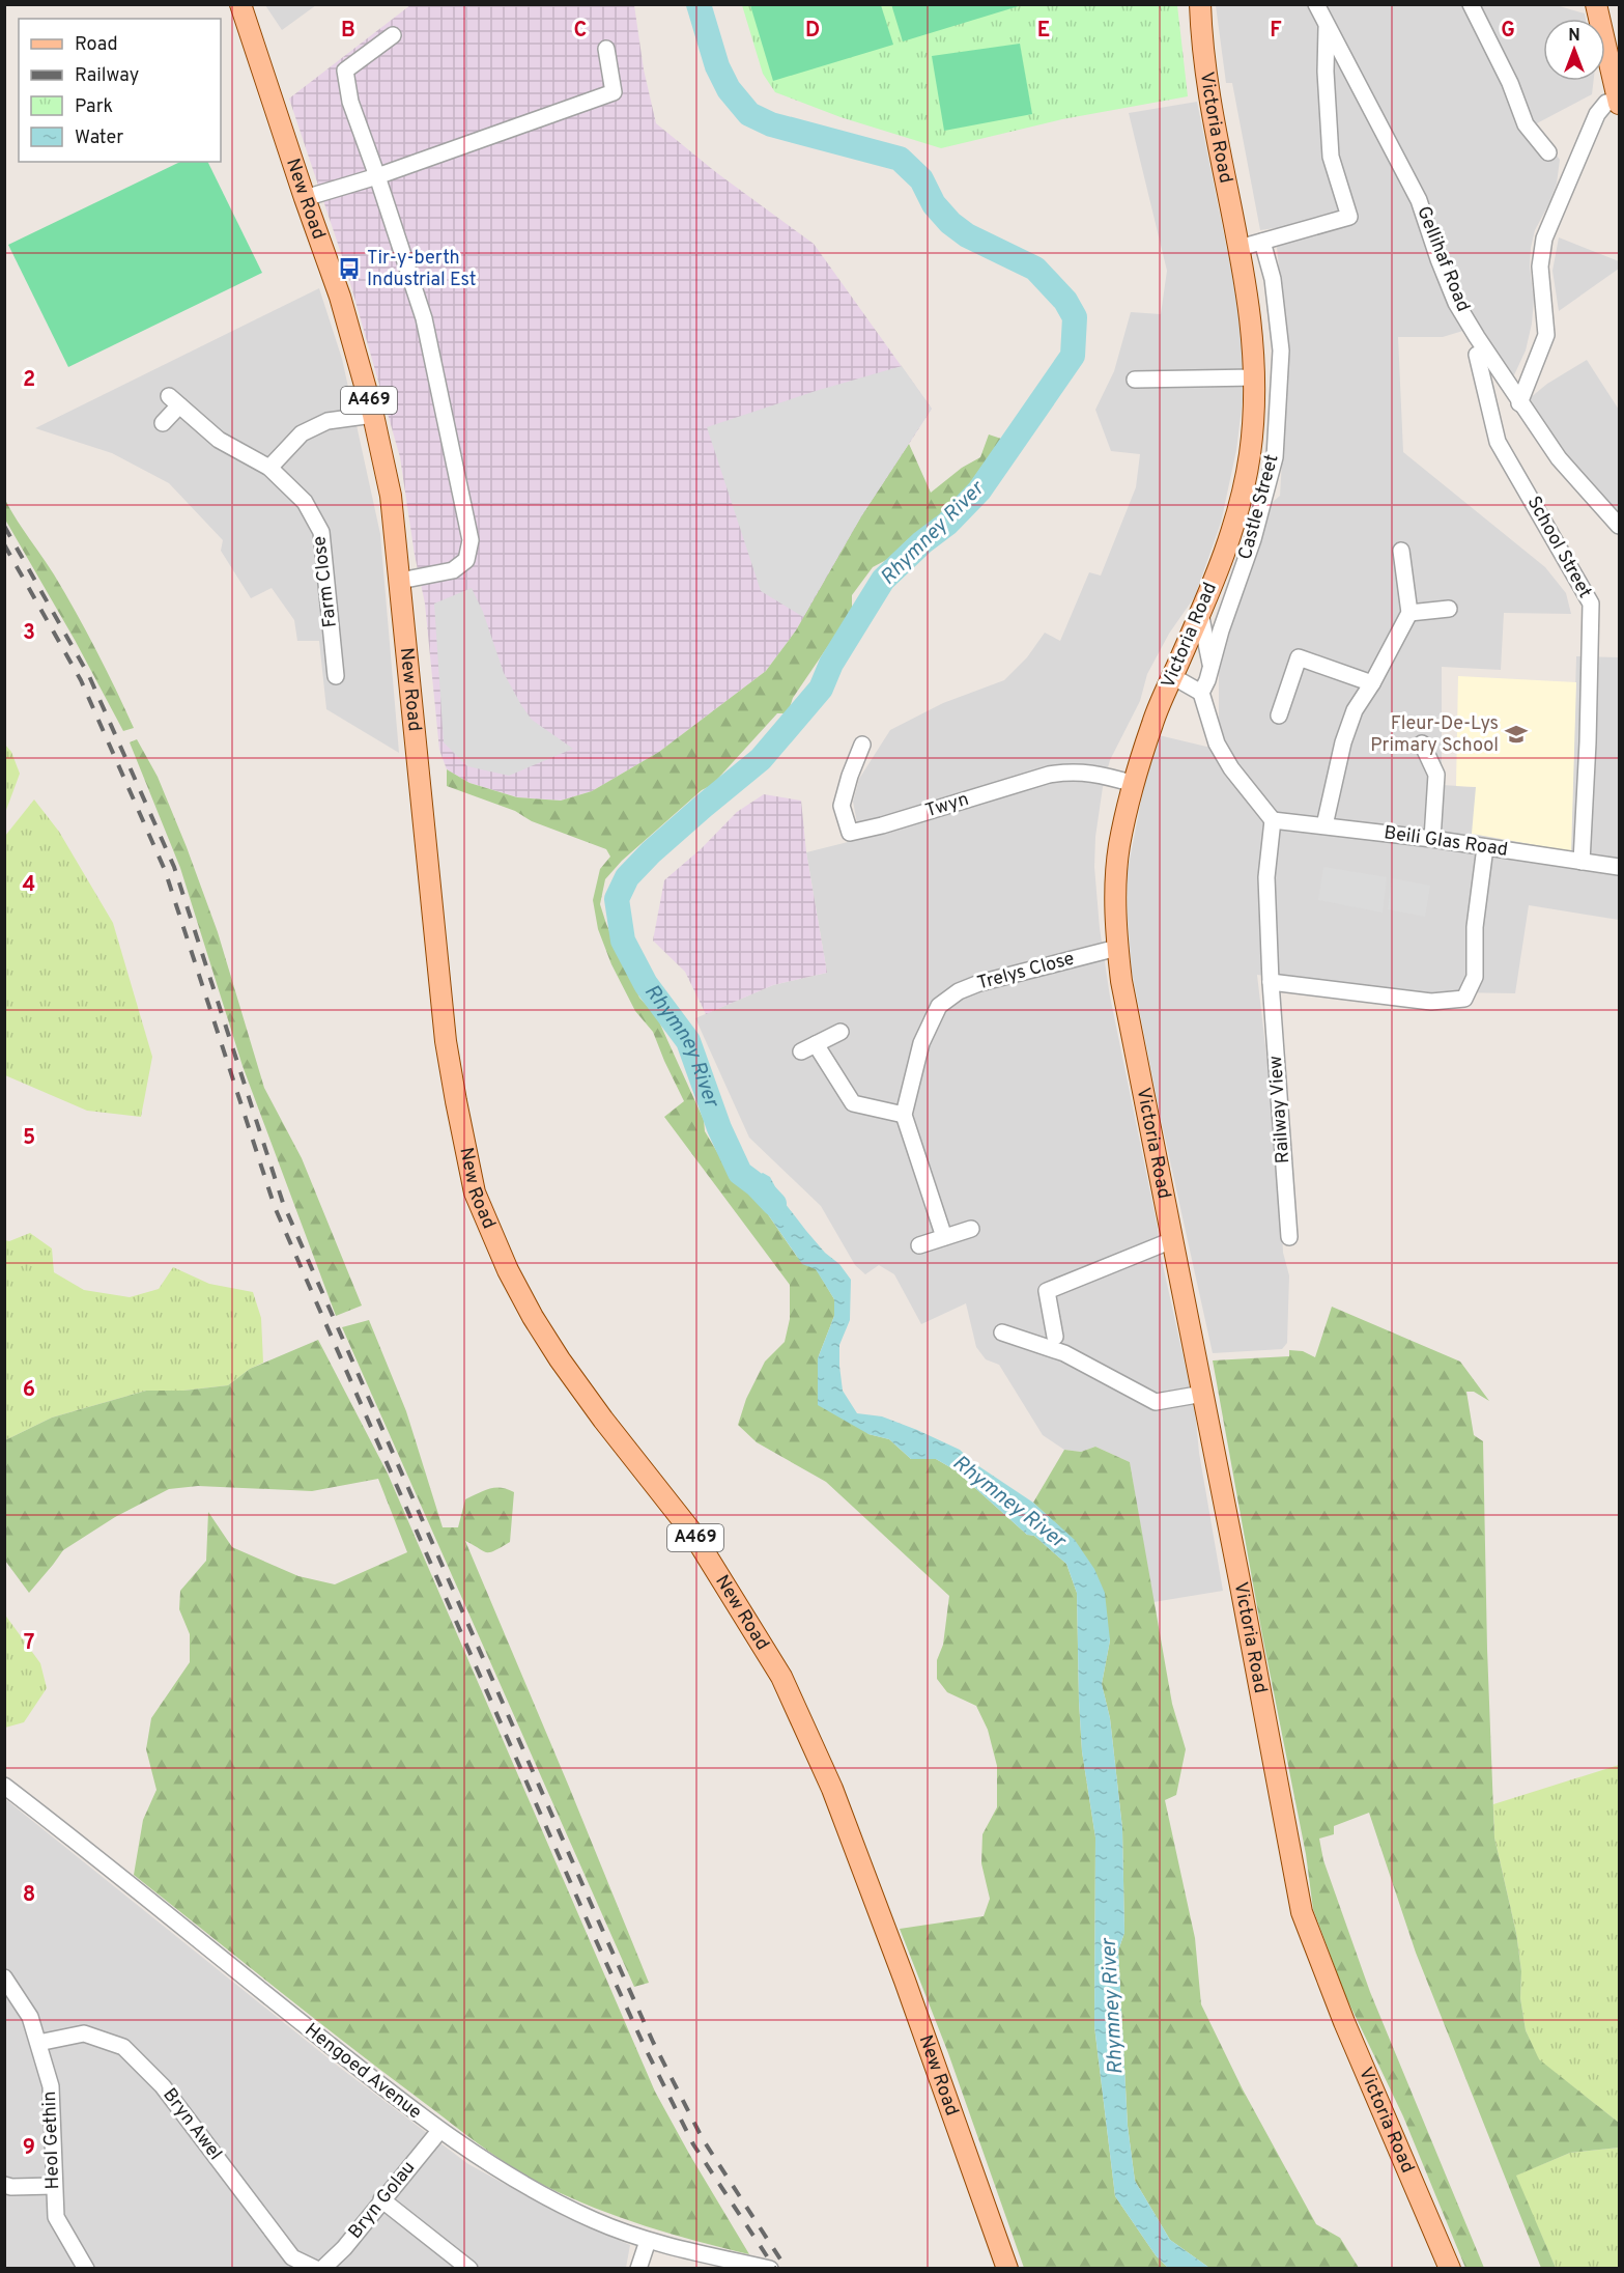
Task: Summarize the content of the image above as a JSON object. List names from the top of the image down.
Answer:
{
  "streets": {
    "main road": ["Victoria Road", "New Road", "A469"],
    "street": [
      "Gellihaf Road",
      "Castle Street",
      "School Street",
      "Farm Close",
      "Twyn",
      "Beili Glas Road",
      "Trelys Close",
      "Railway View",
      "Hengoed Avenue",
      "Bryn Awel",
      "Heol Gethin",
      "Bryn Golau"
    ]
  },
  "crossings": [
    ["Victoria Road", "Twyn"],
    ["Victoria Road", "Trelys Close"],
    ["School Street", "Beili Glas Road"],
    ["Beili Glas Road", "Railway View"],
    ["Hengoed Avenue", "Bryn Golau"],
    ["Bryn Awel", "Heol Gethin"]
  ],
  "water": ["Rhymney River"],
  "places": {
    "bus stop": ["Tir-y-berth Industrial Est"],
    "school or university": ["Fleur-De-Lys Primary School"]
  },
  "legend": [
    "Road",
    "Railway",
    "Park",
    "Water"
  ],
  "north": "top",
  "grid": {
    "columns": [
      "B",
      "C",
      "D",
      "E",
      "F",
      "G"
    ],
    "rows": [
      "2",
      "3",
      "4",
      "5",
      "6",
      "7",
      "8",
      "9"
    ]
  }
}
